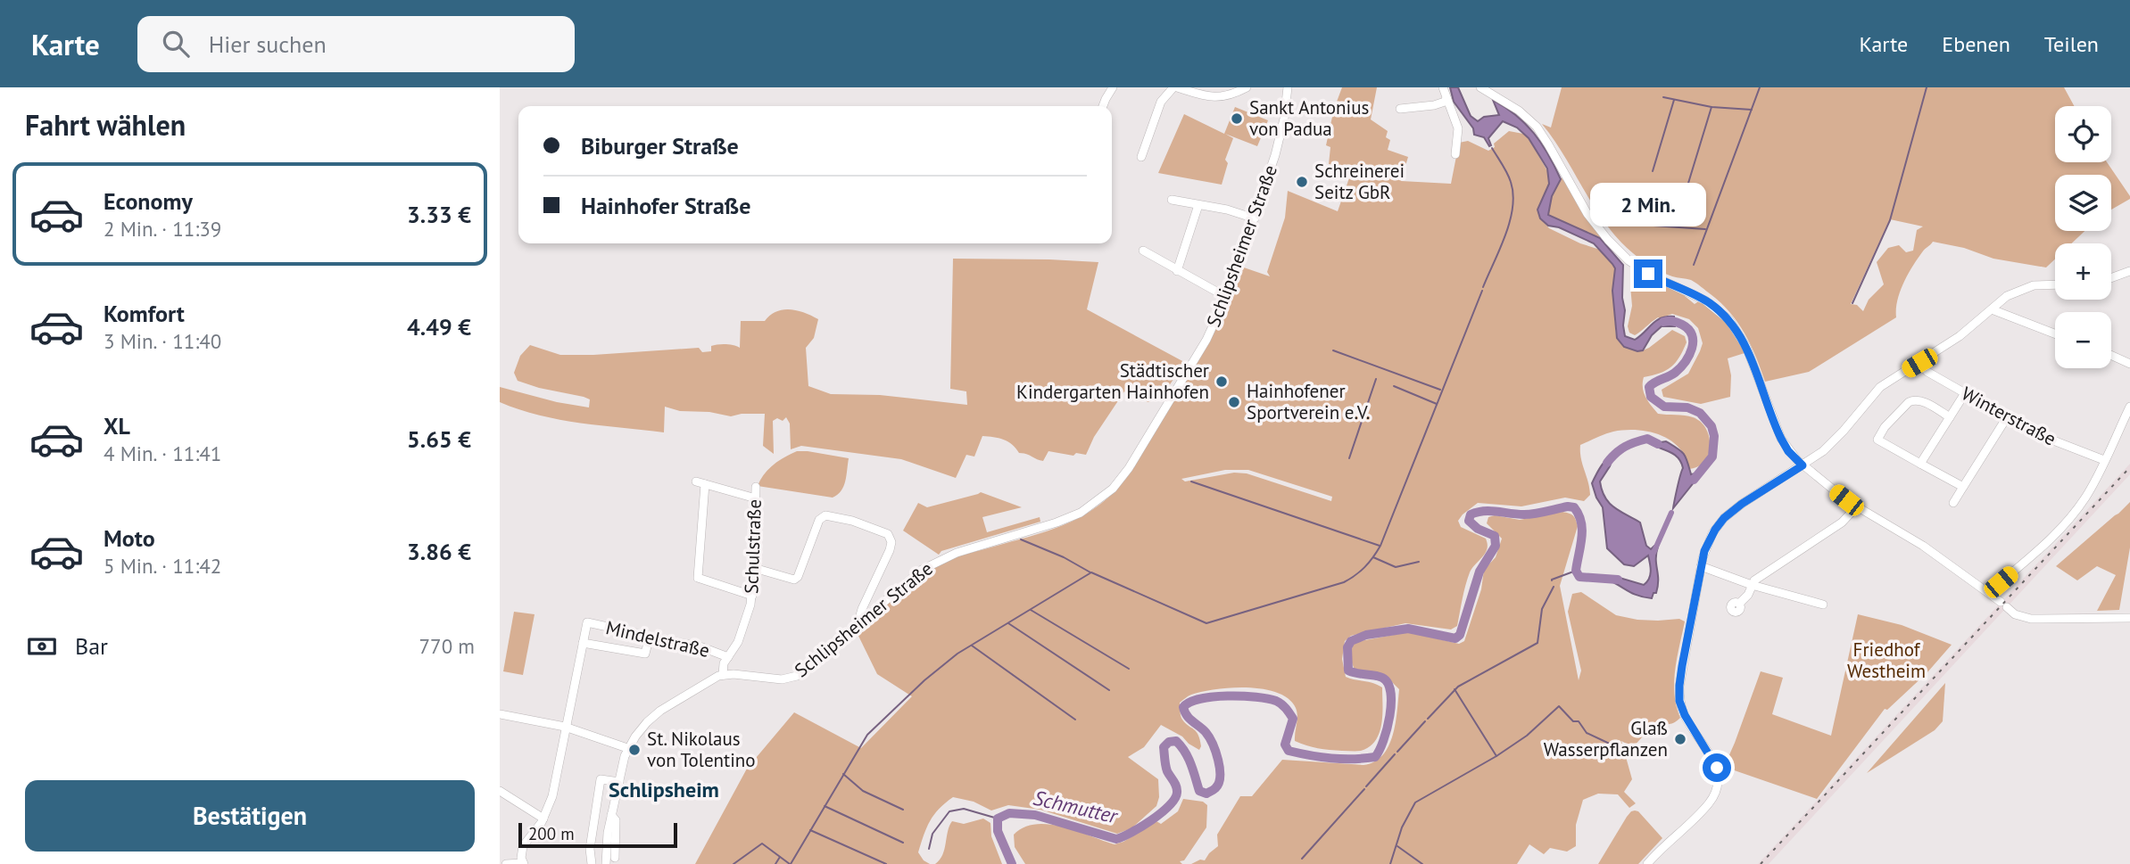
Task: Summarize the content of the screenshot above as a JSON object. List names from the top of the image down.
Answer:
{
  "streets": {
    "street": [
      "Schlipsheimer Straße",
      "Winterstraße",
      "Schulstraße",
      "Mindelstraße"
    ]
  },
  "crossings": [
    ["Schlipsheimer Straße", "Schulstraße"],
    ["Schulstraße", "Mindelstraße"]
  ],
  "districts": ["Schlipsheim"],
  "water": ["Schmutter"],
  "parks": ["Friedhof Westheim"],
  "places": [
    "Sankt Antonius von Padua",
    "Schreinerei Seitz GbR",
    "Städtischer Kindergarten Hainhofen",
    "Hainhofener Sportverein e.V.",
    "Glaß Wasserpflanzen",
    "St. Nikolaus von Tolentino"
  ],
  "scale_bar": "200 m",
  "page": {
    "header": "Karte",
    "search": "Hier suchen",
    "nav": ["Karte", "Ebenen", "Teilen"],
    "heading": "Fahrt wählen",
    "map_buttons": ["+", "−"],
    "banner": ["Biburger Straße", "Hainhofer Straße"],
    "list": [
      {
        "name": "Economy",
        "note": "2 Min. · 11:39",
        "value": "3.33 €"
      },
      {
        "name": "Komfort",
        "note": "3 Min. · 11:40",
        "value": "4.49 €"
      },
      {
        "name": "XL",
        "note": "4 Min. · 11:41",
        "value": "5.65 €"
      },
      {
        "name": "Moto",
        "note": "5 Min. · 11:42",
        "value": "3.86 €"
      }
    ],
    "bubble": "2 Min.",
    "pay": ["Bar", "770 m"],
    "buttons": "Bestätigen",
    "scale": "200 m"
  }
}
